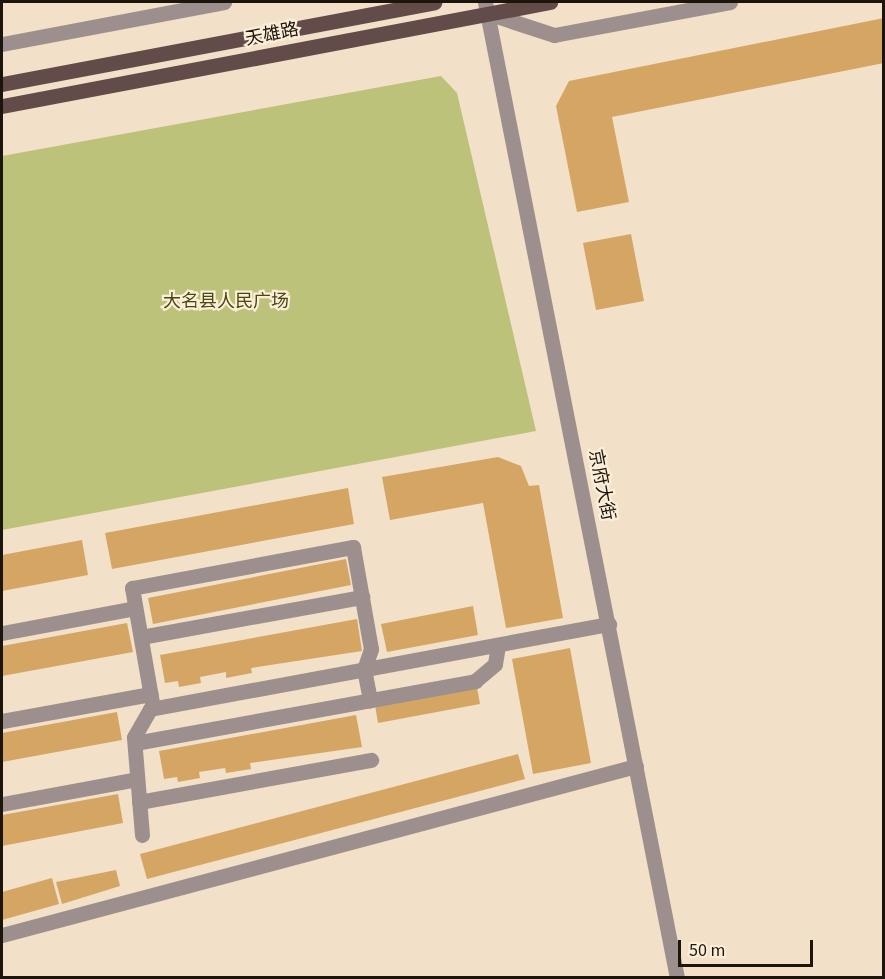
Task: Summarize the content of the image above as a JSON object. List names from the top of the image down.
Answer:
{
  "streets": {
    "main road": ["天雄路"],
    "street": ["京府大街"]
  },
  "crossings": [
    ["天雄路", "京府大街"]
  ],
  "parks": ["大名县人民广场"],
  "scale_bar": "50 m"
}
